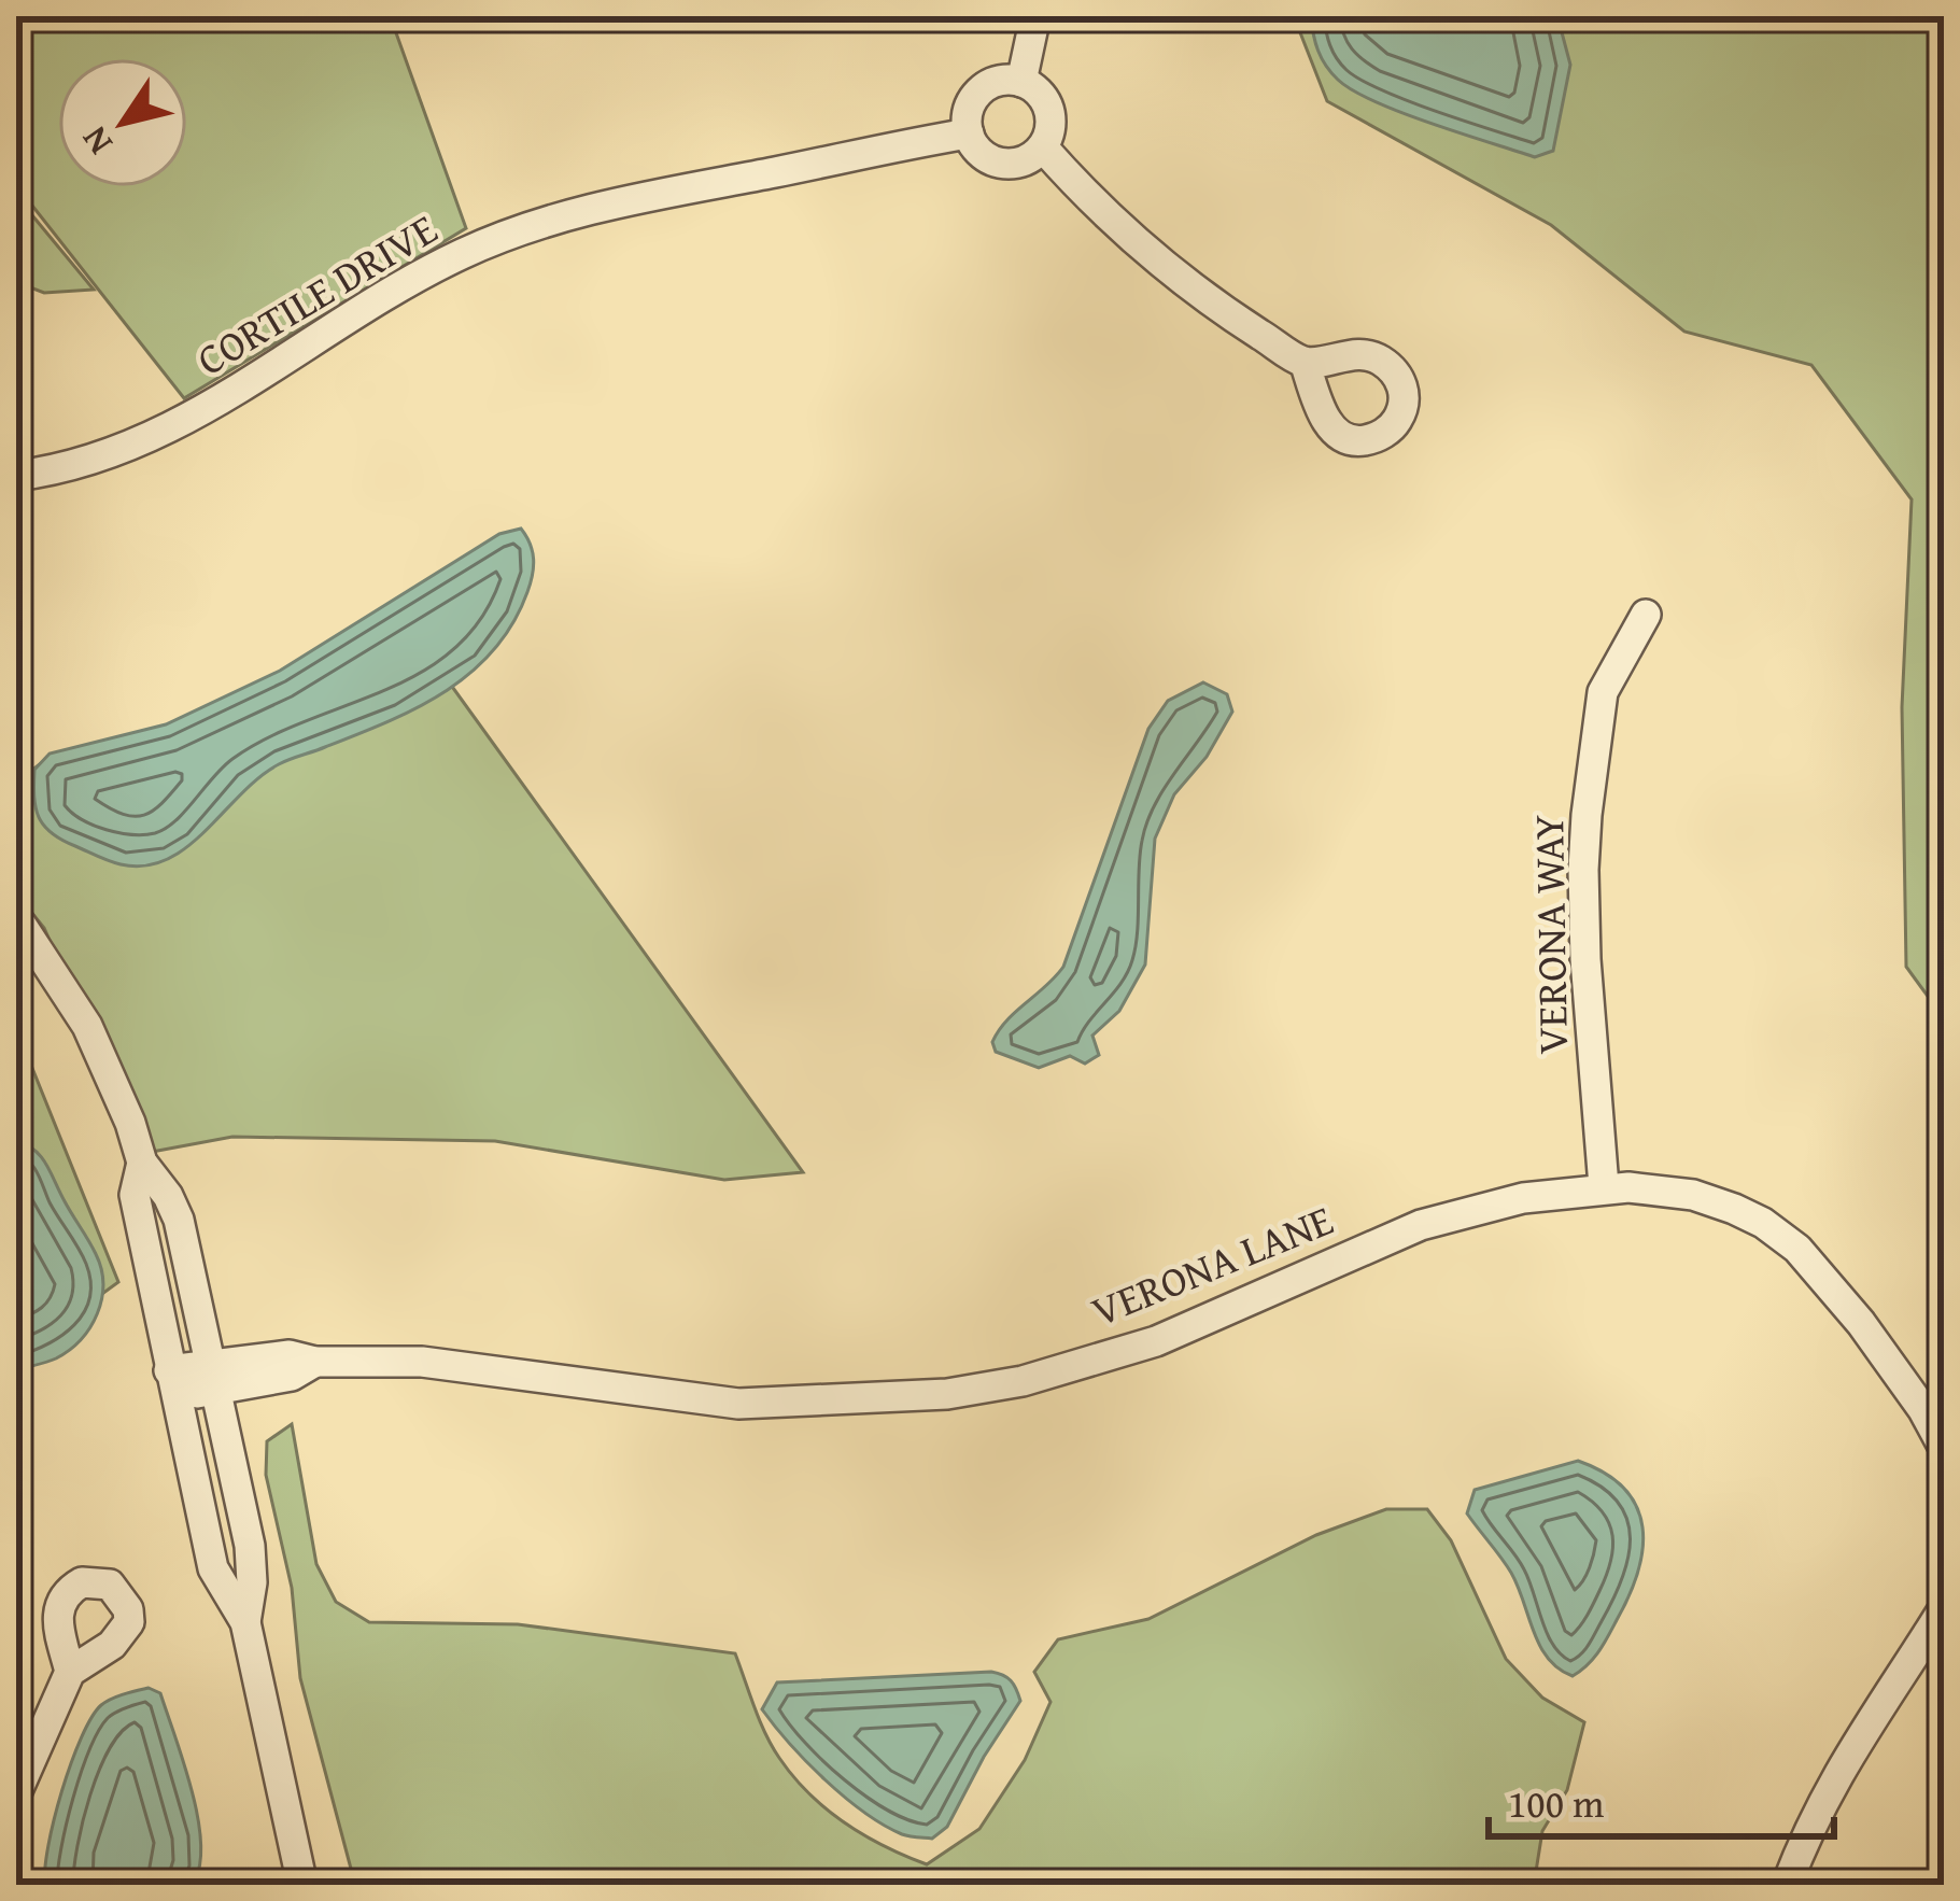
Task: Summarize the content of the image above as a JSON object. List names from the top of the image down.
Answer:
{
  "streets": {
    "street": ["CORTILE DRIVE", "VERONA WAY", "VERONA LANE"]
  },
  "crossings": [
    ["VERONA WAY", "VERONA LANE"]
  ],
  "scale_bar": "100 m",
  "north": "bottom left"
}
